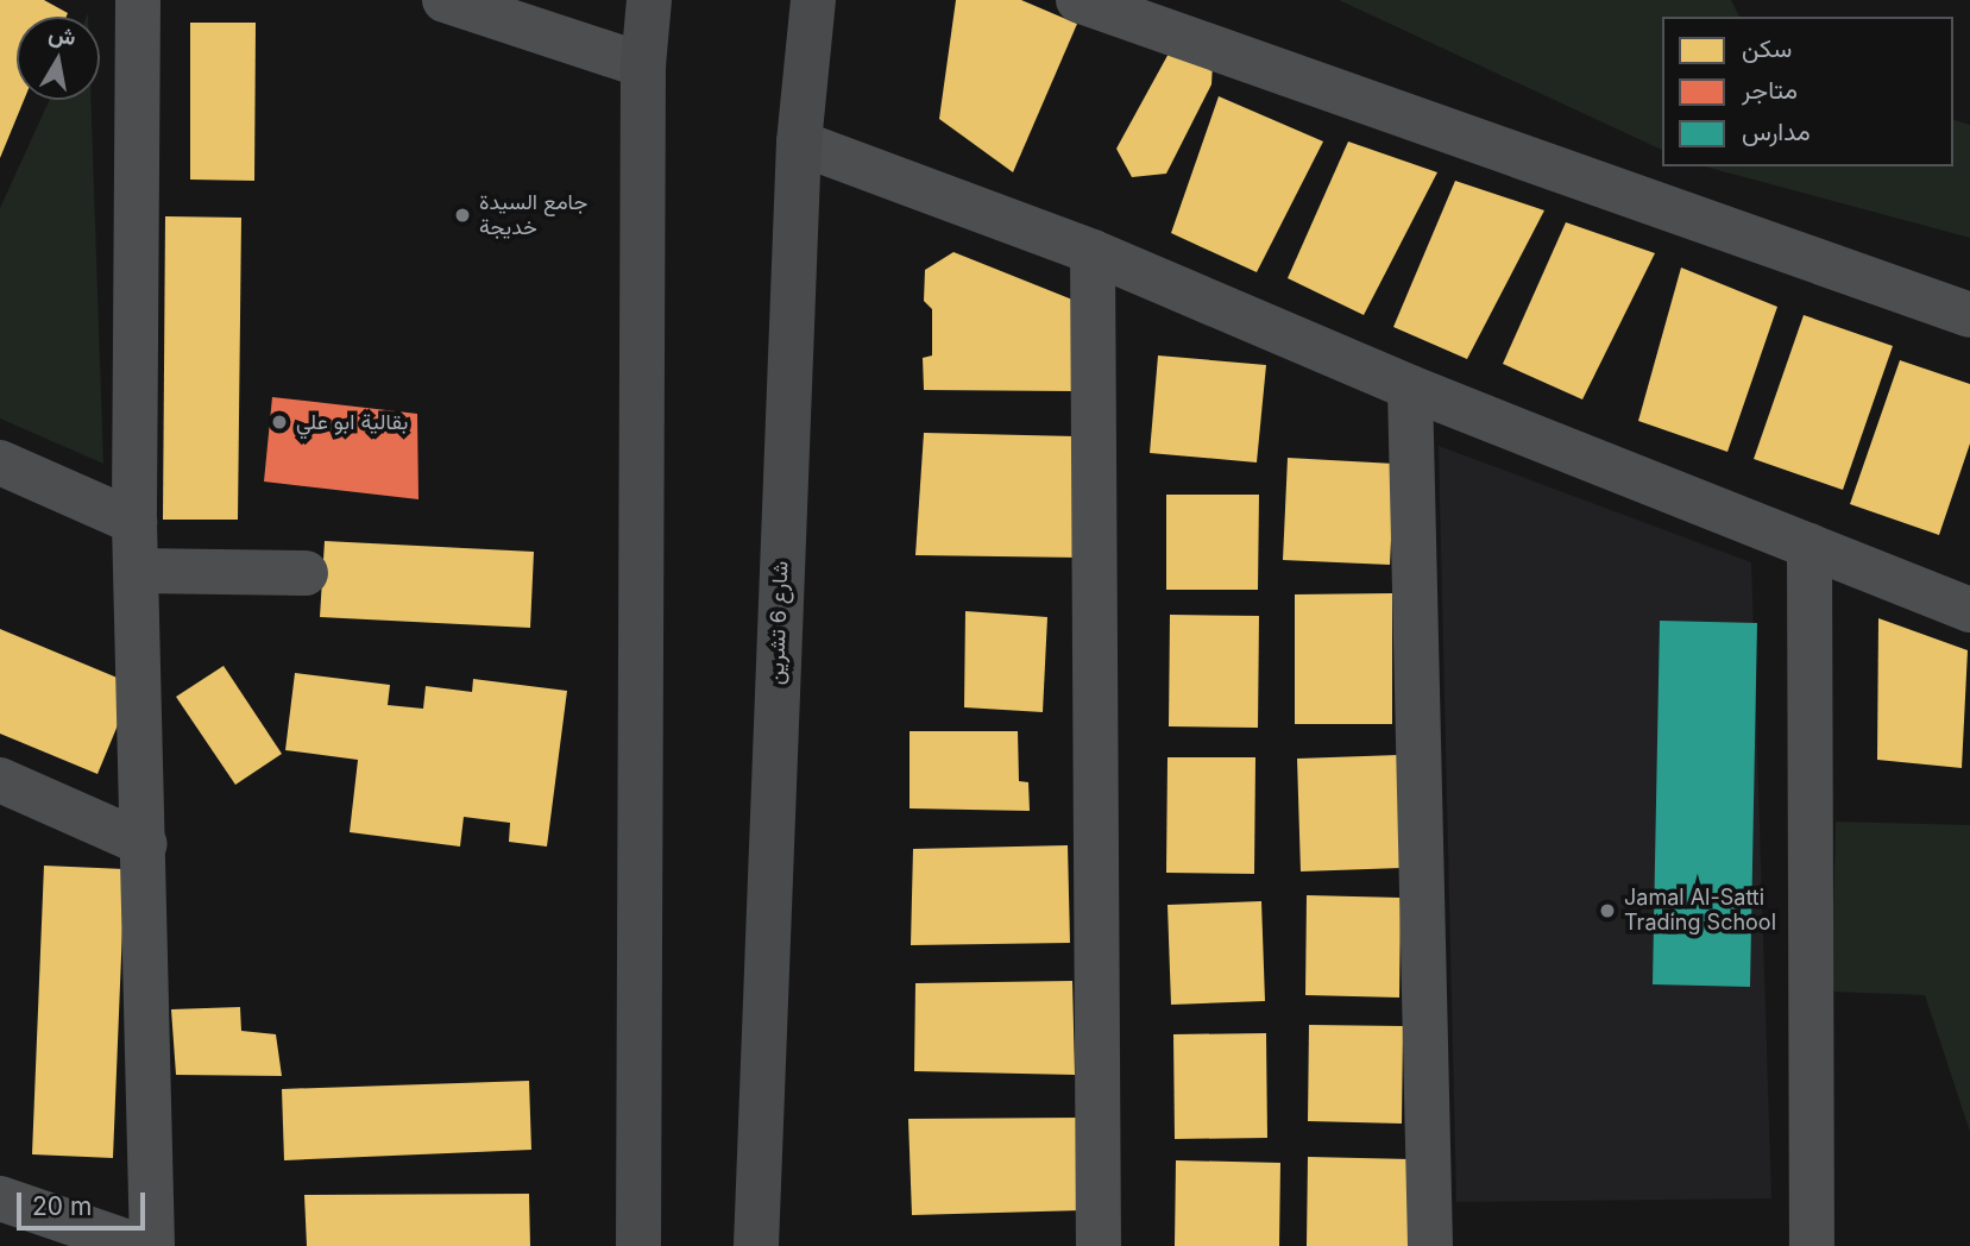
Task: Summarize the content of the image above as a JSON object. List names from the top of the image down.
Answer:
{
  "streets": {
    "main road": ["شارع 6 تشرين"]
  },
  "places": ["جامع السيدة خديجة", "بقالية ابو علي", "Jamal Al-Satti Trading School"],
  "legend": ["سكن", "متاجر", "مدارس"],
  "scale_bar": "20 m",
  "north": "top"
}
